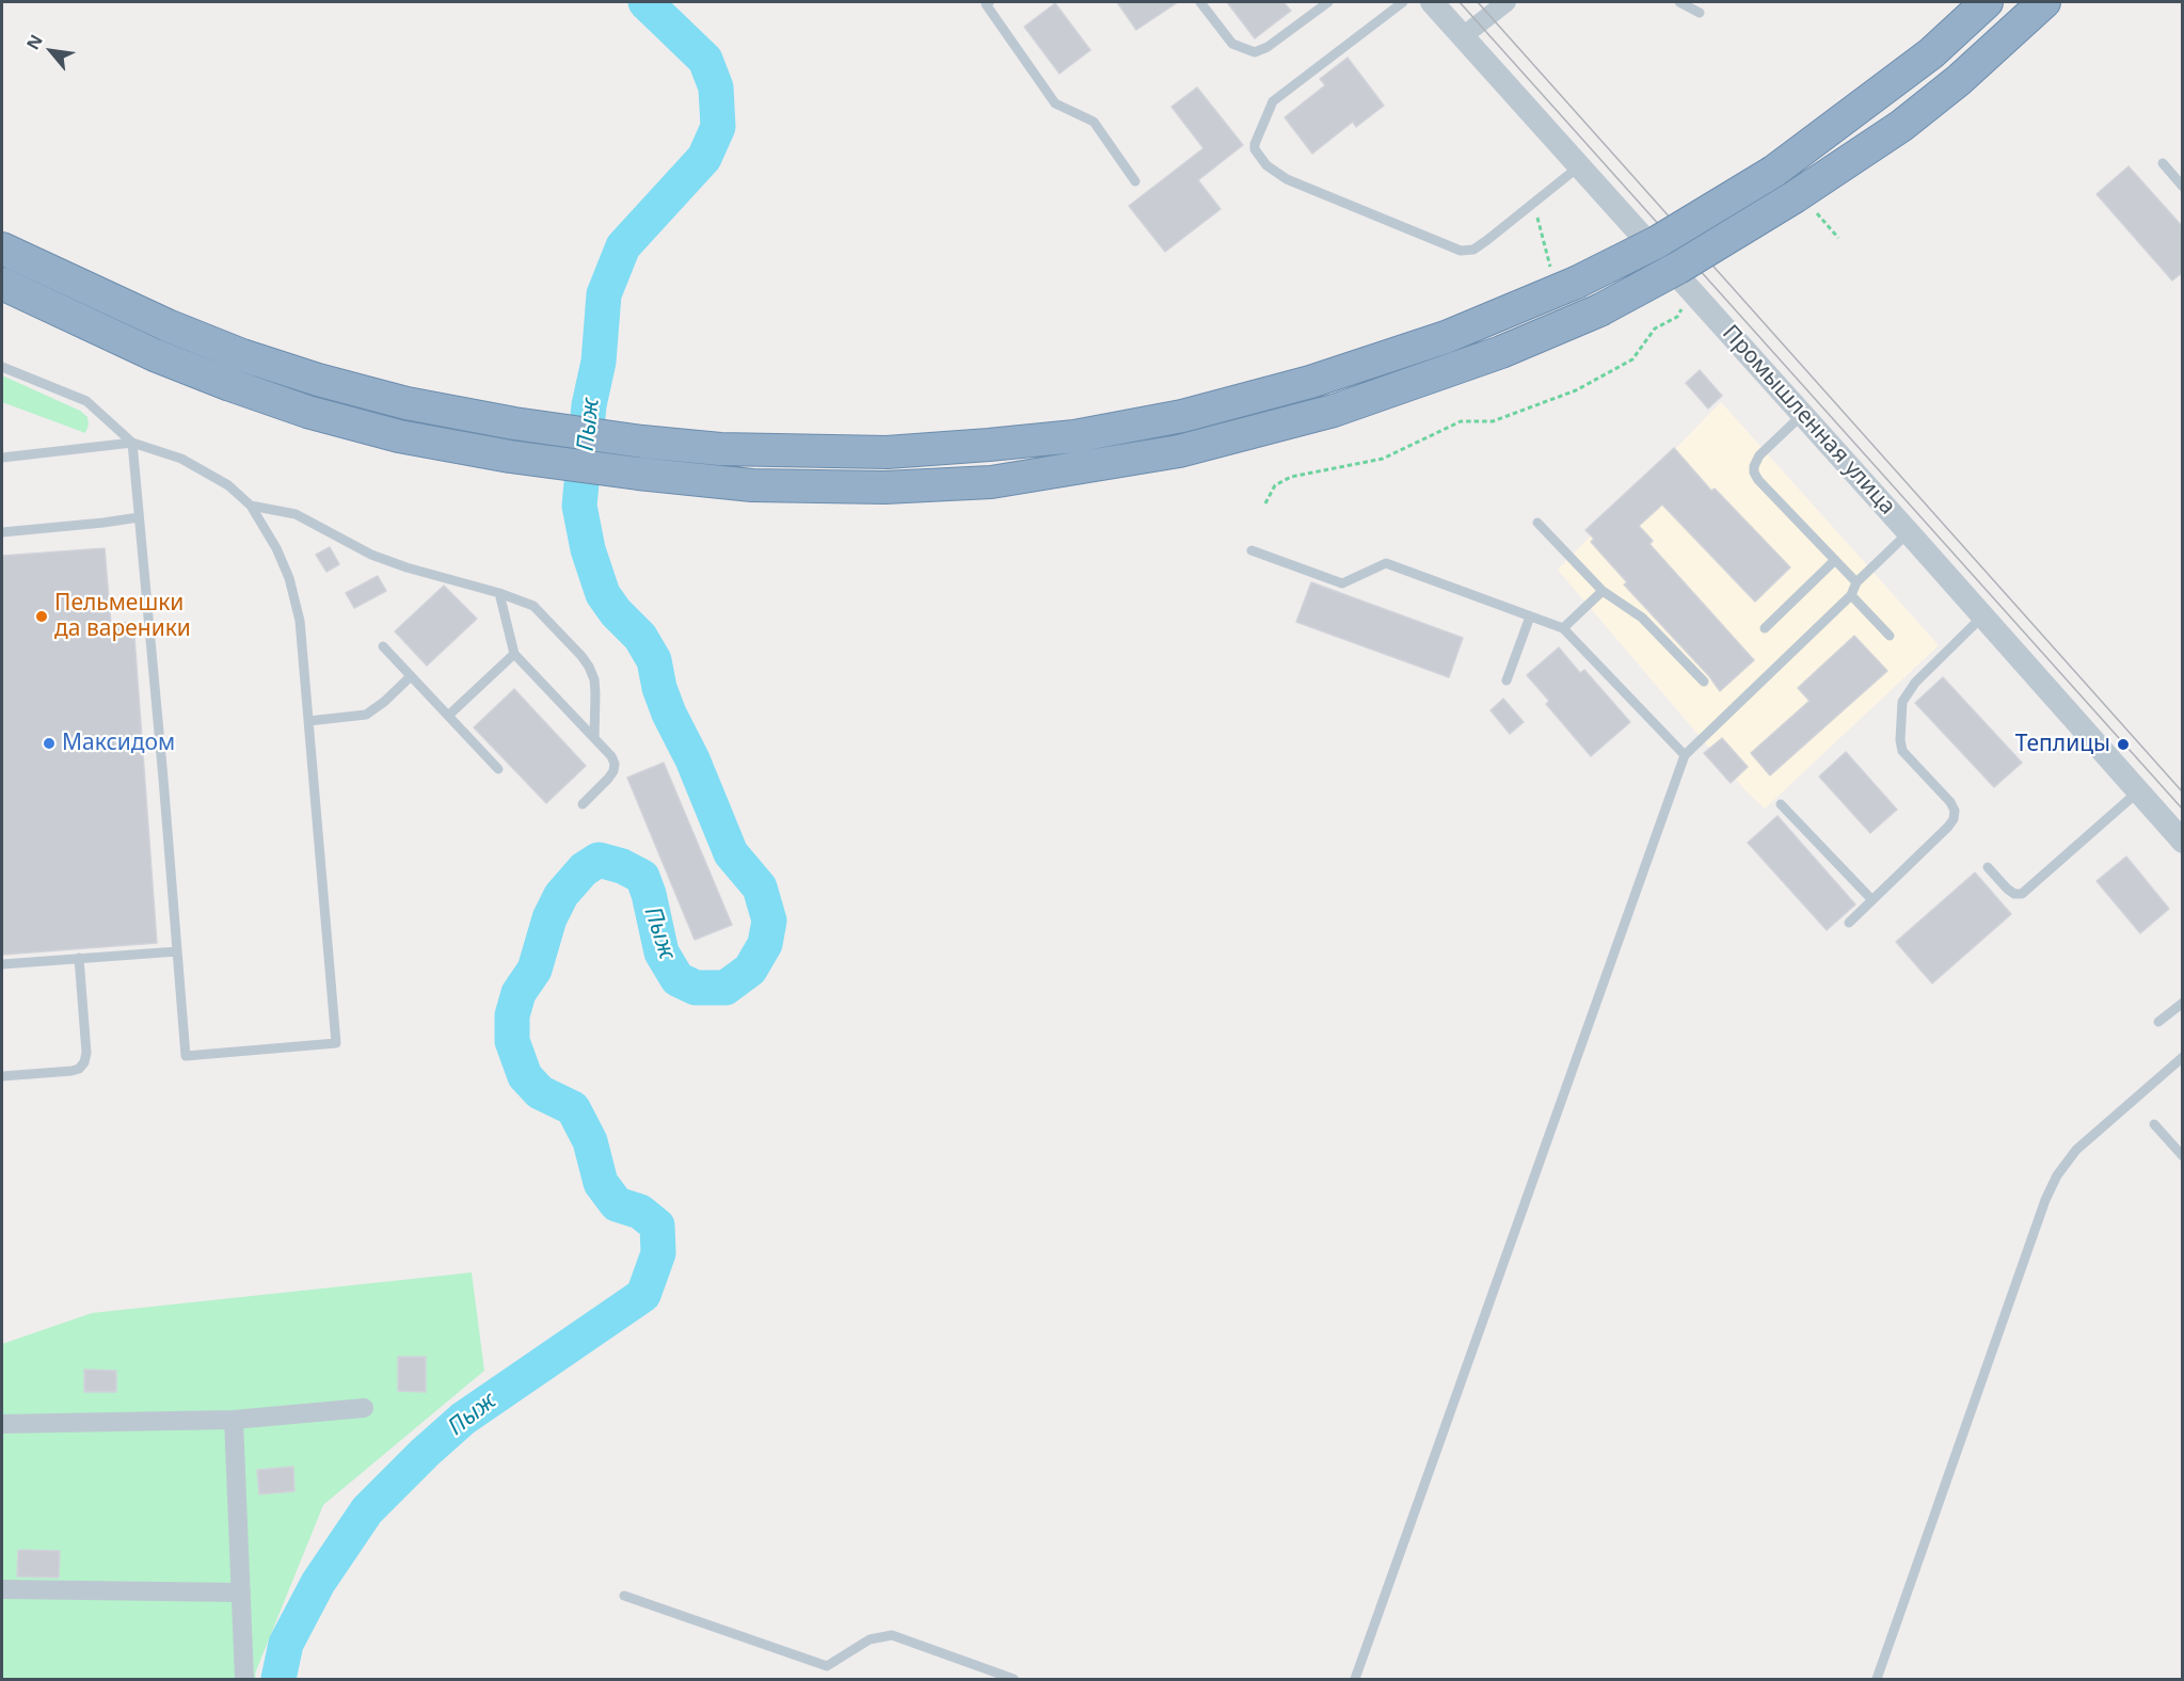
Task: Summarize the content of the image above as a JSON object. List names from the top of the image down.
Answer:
{
  "streets": {
    "street": ["Промышленная улица"]
  },
  "water": ["Пыж"],
  "places": ["Пельмешки да вареники", "Максидом", "Теплицы"],
  "north": "top left"
}
